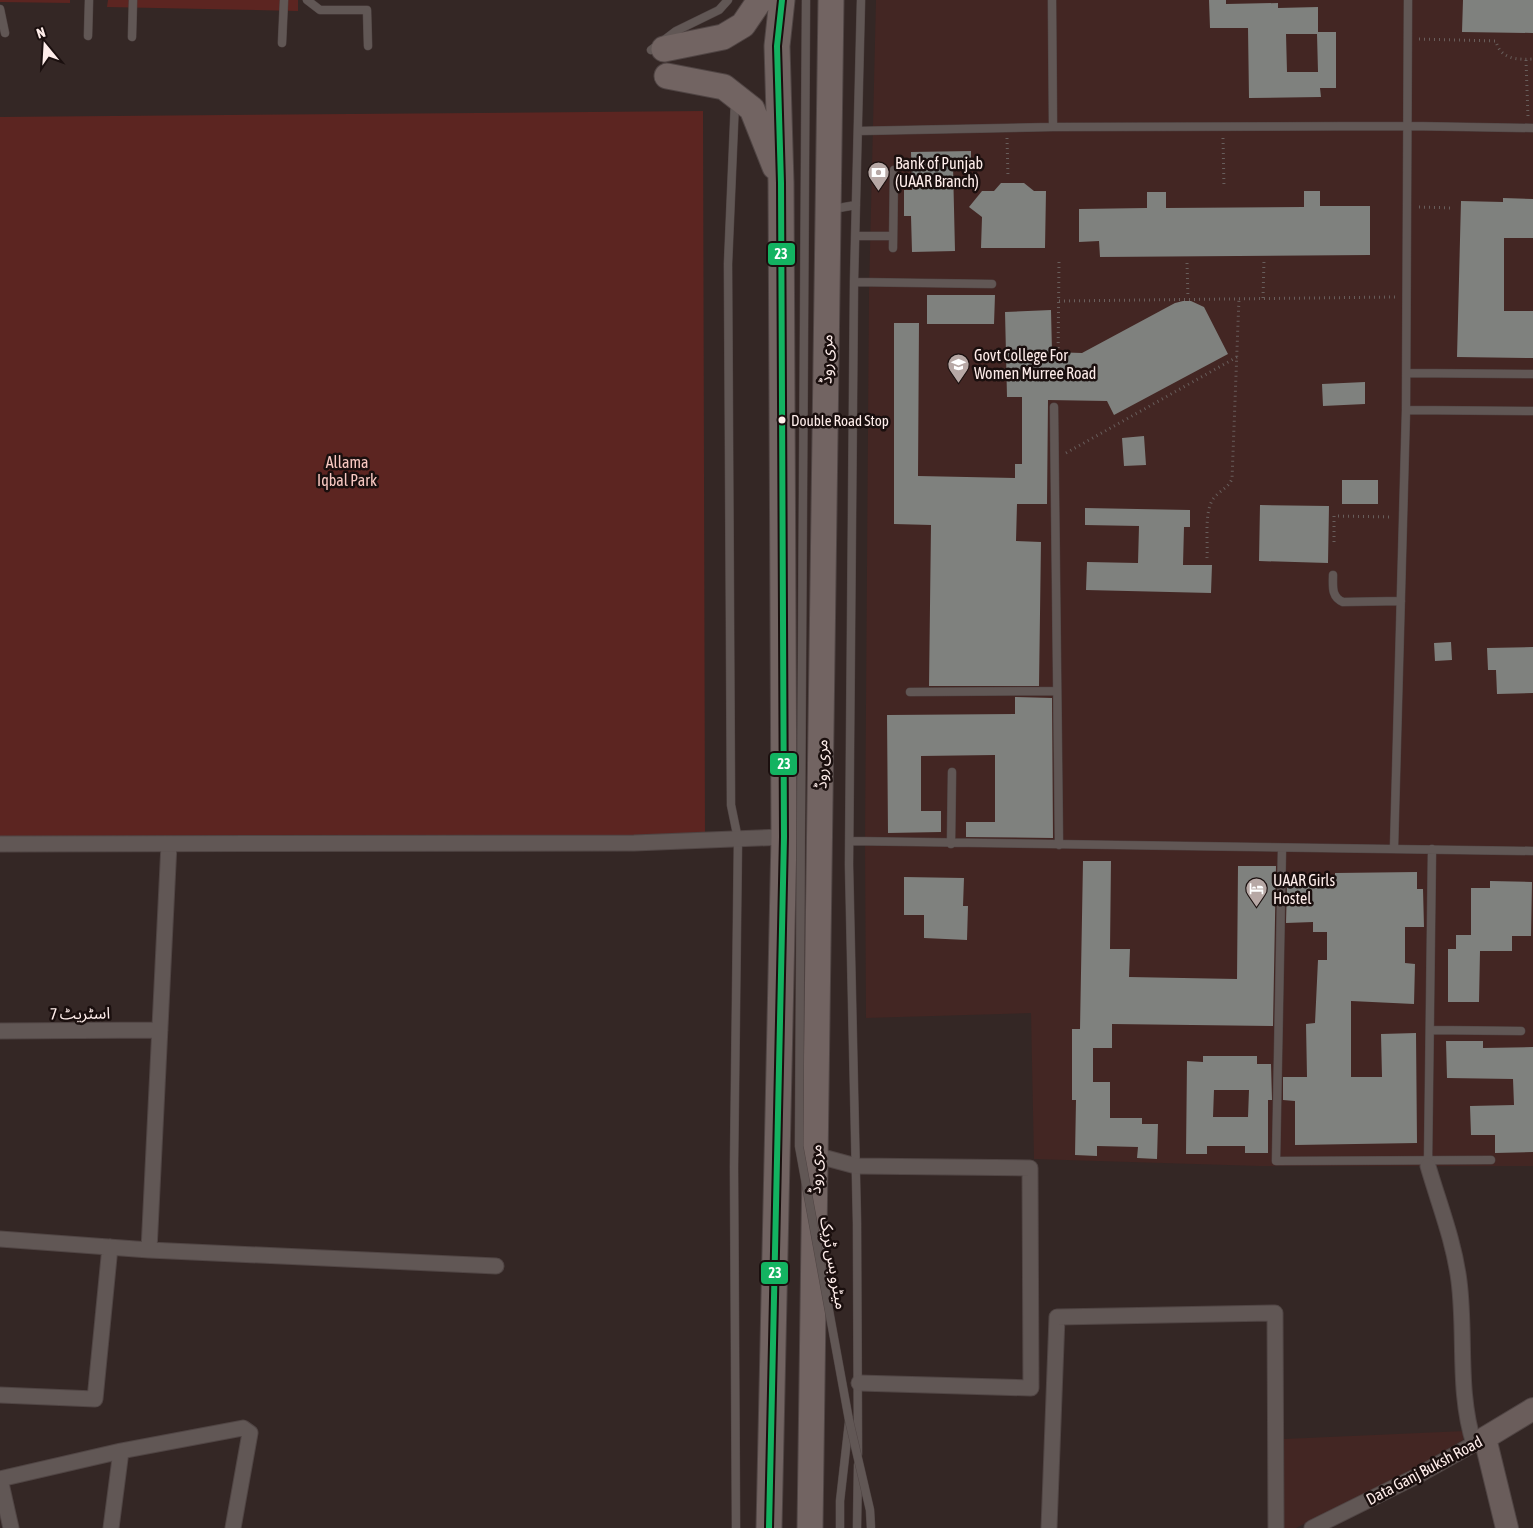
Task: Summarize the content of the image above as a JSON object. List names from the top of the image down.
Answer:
{
  "streets": {
    "main road": ["مری روڈ"],
    "street": ["اسٹریٹ 7", "Data Ganj Buksh Road"],
    "lane": ["میٹرو بس ٹریک"]
  },
  "parks": ["Allama Iqbal Park"],
  "places": {
    "bank": ["Bank of Punjab (UAAR Branch)"],
    "school or university": ["Govt College For Women Murree Road"],
    "other": ["Double Road Stop"],
    "hotel": ["UAAR Girls Hostel"]
  },
  "lines": ["transit line 23"],
  "north": "top"
}
